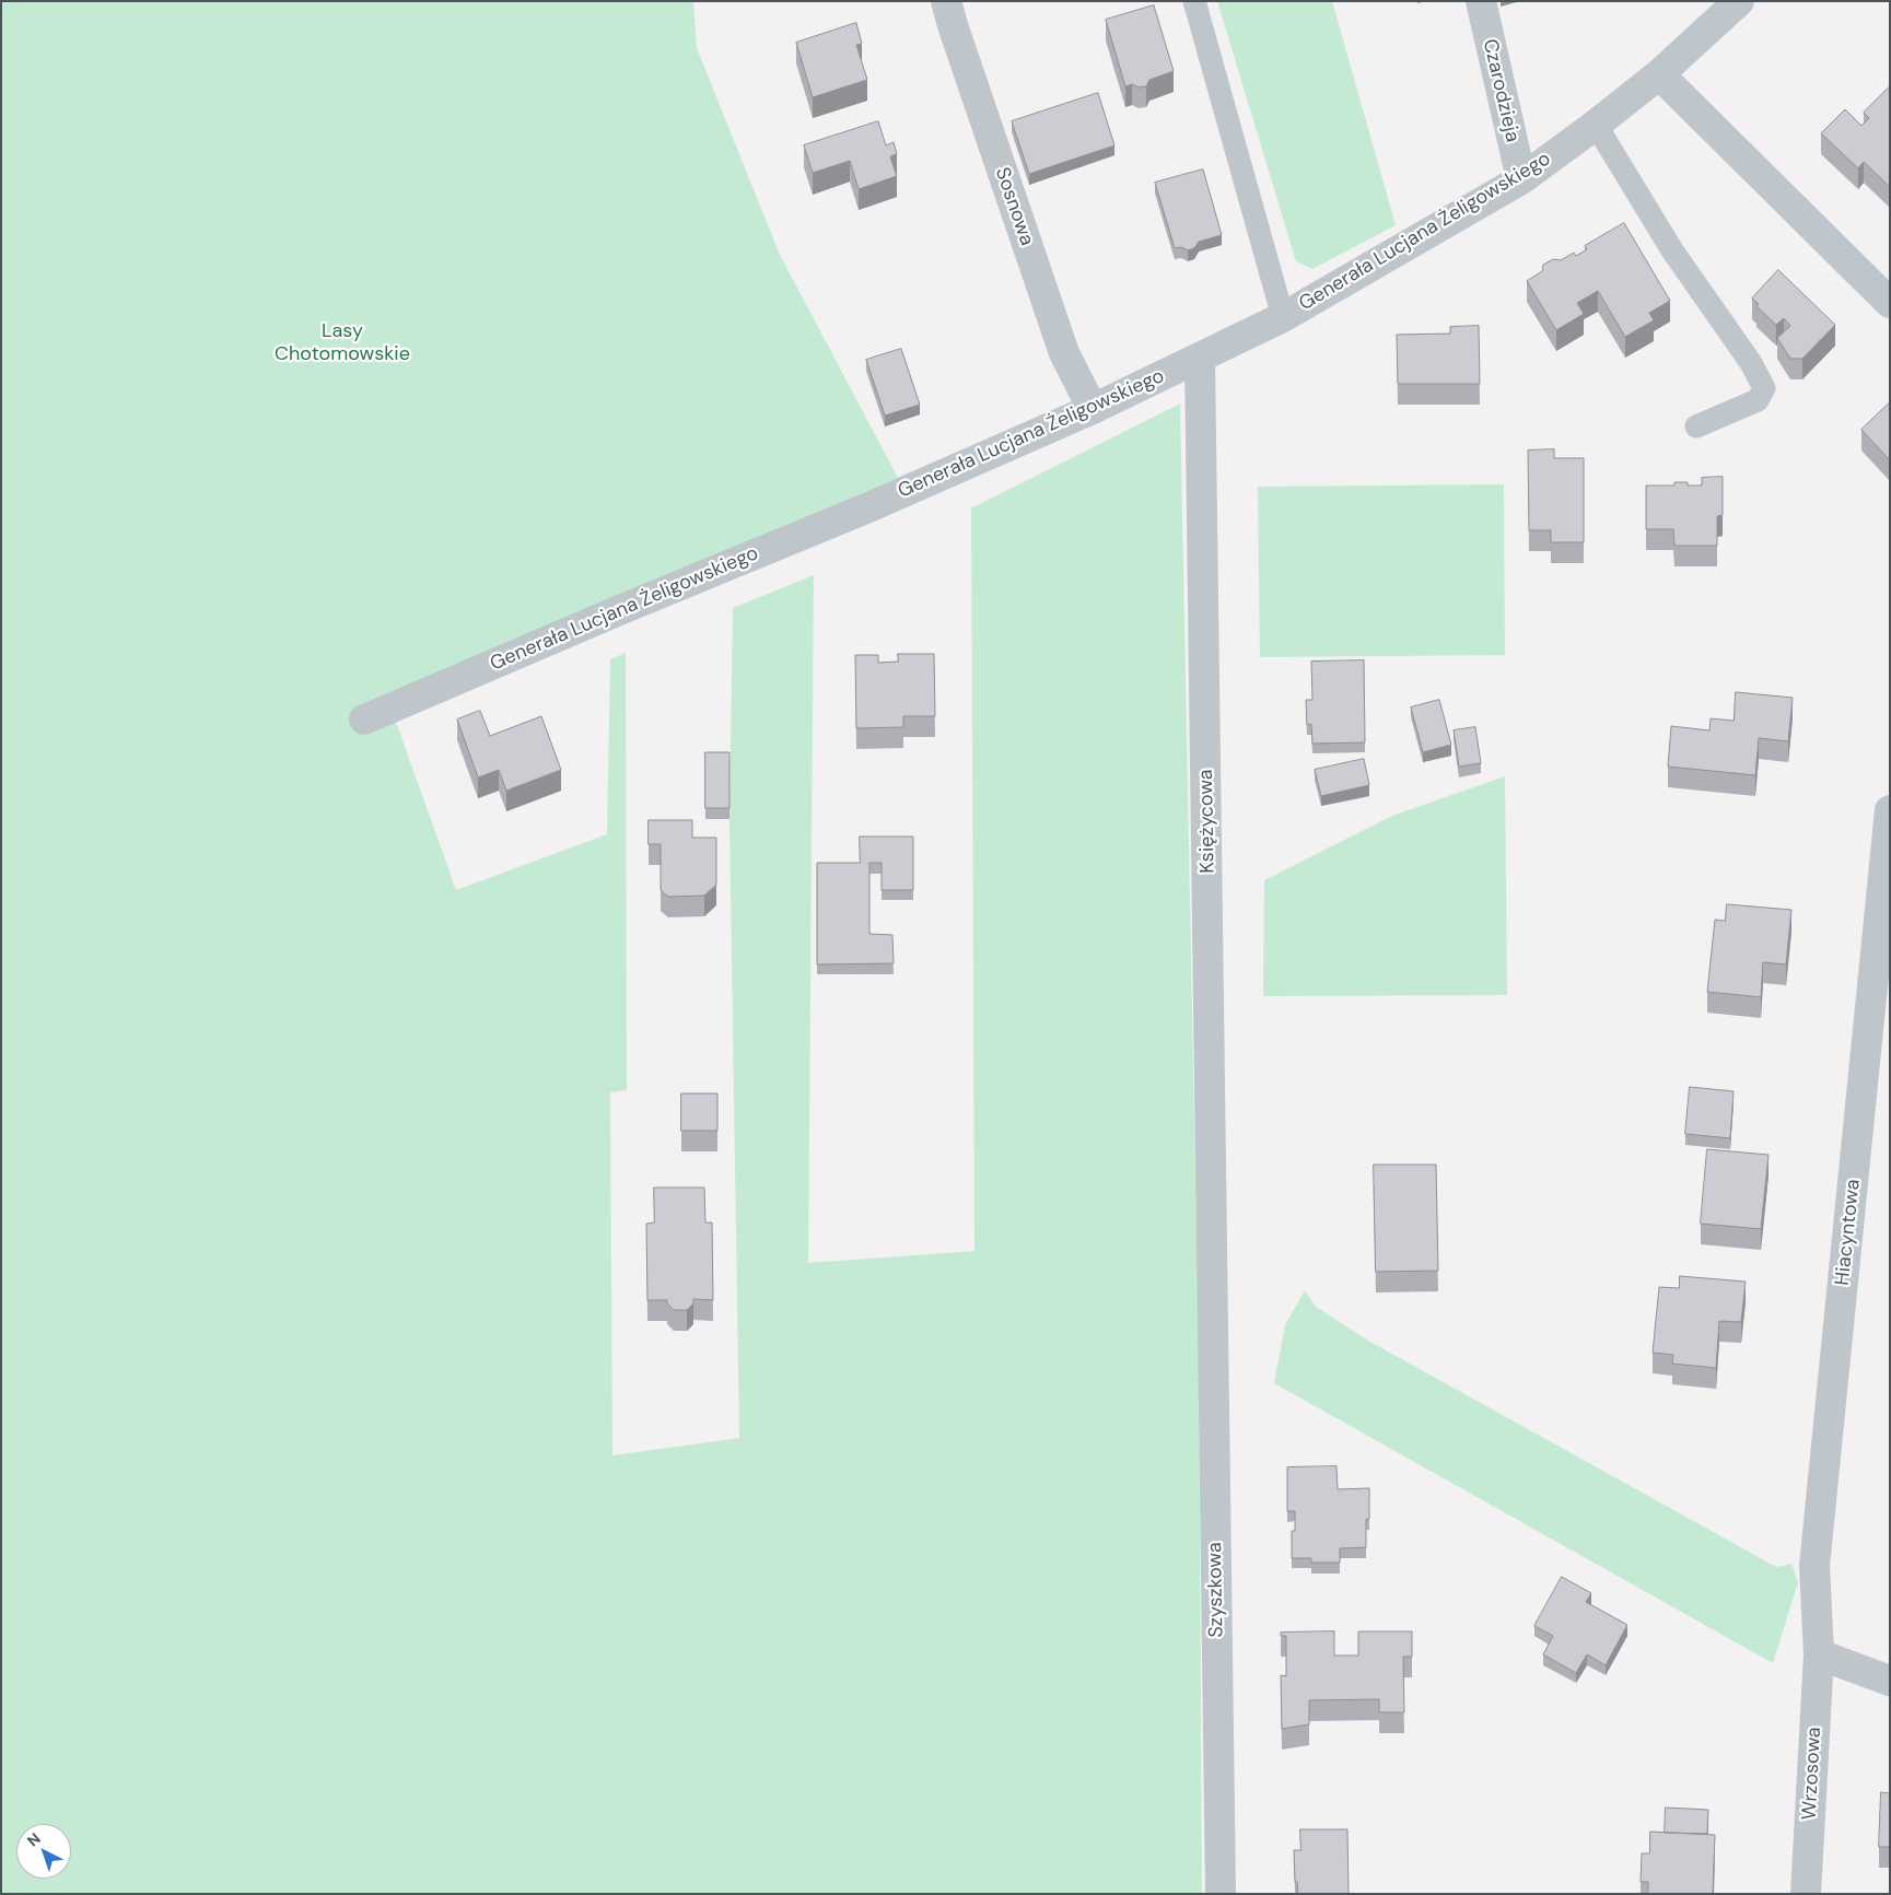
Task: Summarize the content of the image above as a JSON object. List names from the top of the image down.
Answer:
{
  "streets": {
    "street": [
      "Czarodzieja",
      "Sosnowa",
      "Generała Lucjana Żeligowskiego",
      "Księżycowa",
      "Hiacyntowa",
      "Szyszkowa",
      "Wrzosowa"
    ]
  },
  "crossings": [
    ["Czarodzieja", "Generała Lucjana Żeligowskiego"],
    ["Sosnowa", "Generała Lucjana Żeligowskiego"],
    ["Generała Lucjana Żeligowskiego", "Księżycowa"],
    ["Księżycowa", "Szyszkowa"],
    ["Hiacyntowa", "Wrzosowa"]
  ],
  "parks": ["Lasy Chotomowskie"],
  "north": "top left"
}
